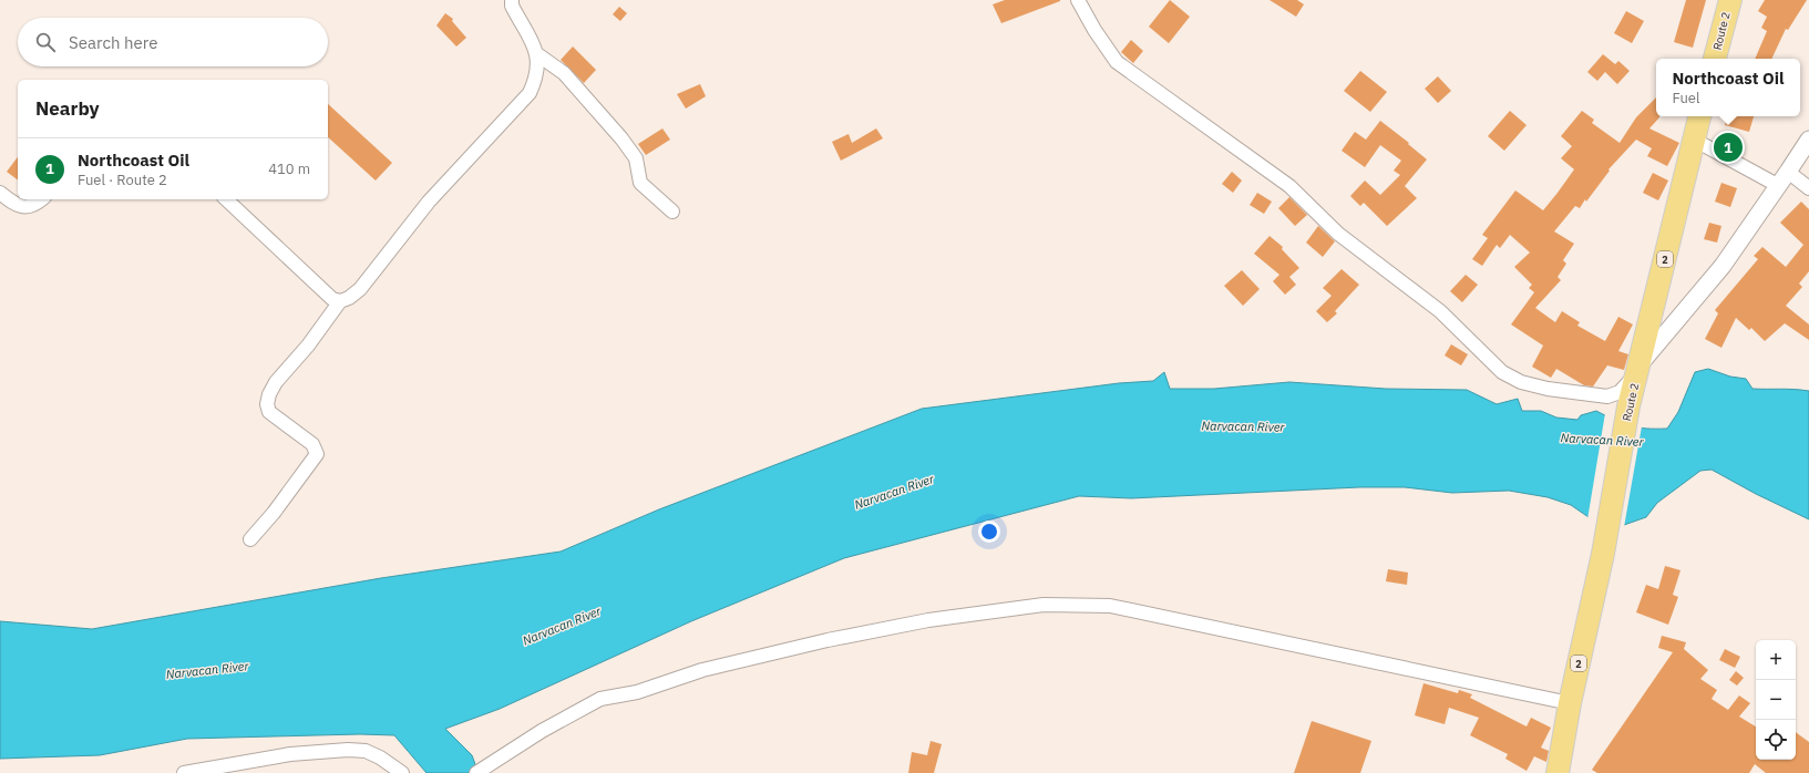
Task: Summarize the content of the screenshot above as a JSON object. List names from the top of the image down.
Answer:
{
  "streets": {
    "highway": ["Route 2", "2"]
  },
  "water": ["Narvacan River"],
  "page": {
    "search": "Search here",
    "popup": ["Northcoast Oil", "Fuel"],
    "heading": "Nearby",
    "pins": "1",
    "list": [
      {
        "mark": "1",
        "name": "Northcoast Oil",
        "note": "Fuel · Route 2",
        "value": "410 m"
      }
    ],
    "map_buttons": ["+", "−"]
  }
}
